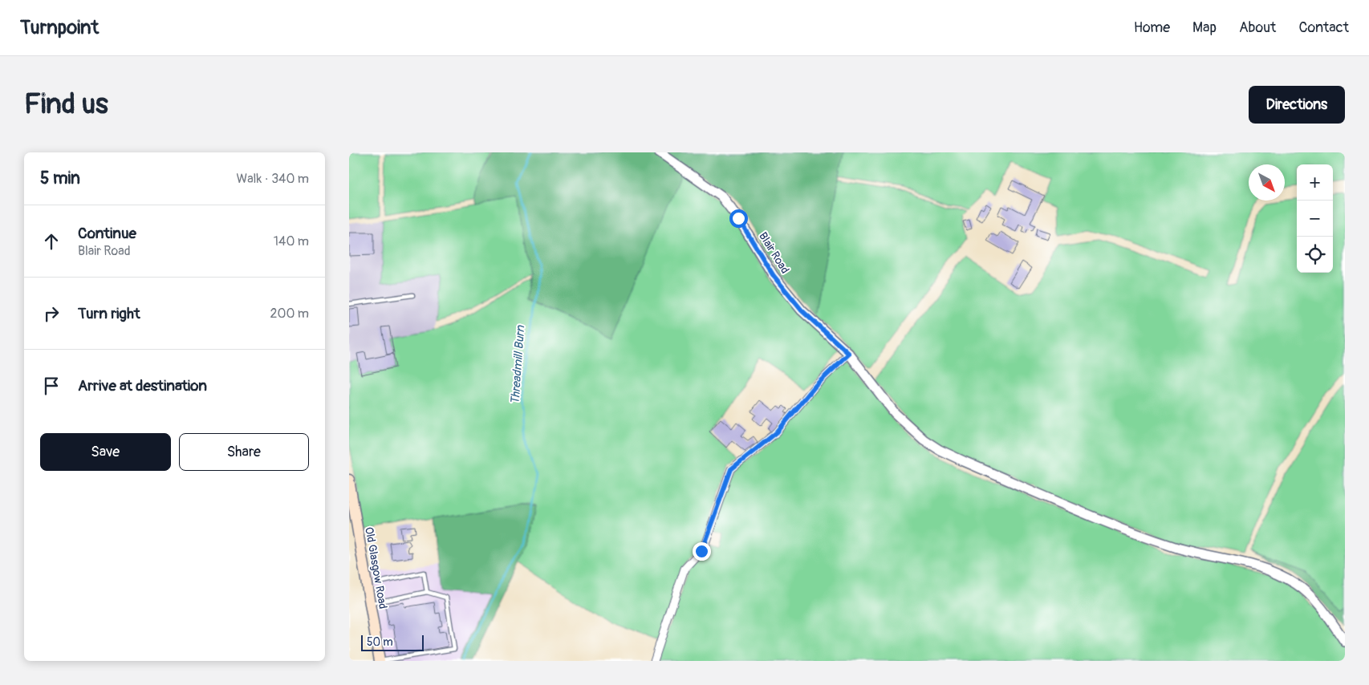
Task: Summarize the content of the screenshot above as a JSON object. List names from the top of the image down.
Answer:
{
  "streets": {
    "main road": ["Old Glasgow Road"],
    "street": ["Blair Road"]
  },
  "water": ["Threadmill Burn"],
  "scale_bar": "50 m",
  "north": "bottom right",
  "page": {
    "header": "Turnpoint",
    "nav": [
      "Home",
      "Map",
      "About",
      "Contact"
    ],
    "buttons": [
      "Directions",
      ["Save", "Share"]
    ],
    "title": "Find us",
    "heading": ["5 min", "Walk · 340 m"],
    "map_buttons": ["+", "−"],
    "list": [
      ["Continue", "Blair Road", "140 m"],
      ["Turn right", "200 m"],
      "Arrive at destination"
    ],
    "scale": "50 m"
  }
}
